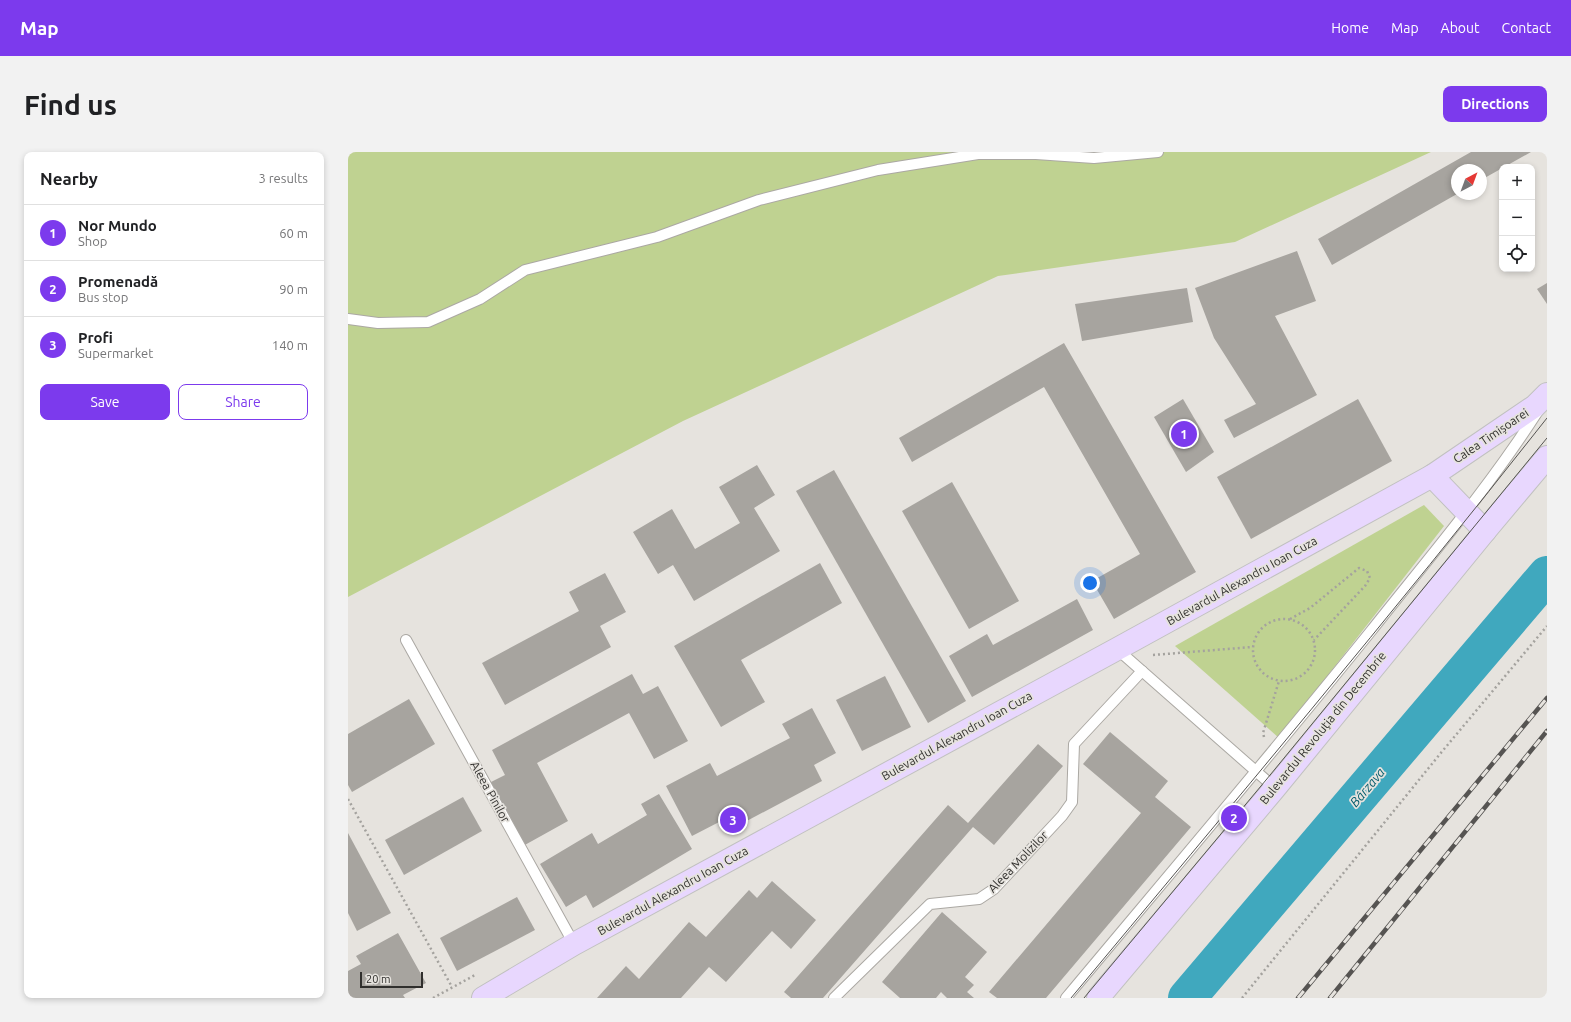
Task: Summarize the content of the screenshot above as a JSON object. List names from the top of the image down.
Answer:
{
  "streets": {
    "main road": ["Calea Timișoarei", "Bulevardul Alexandru Ioan Cuza", "Bulevardul Revoluția din Decembrie"],
    "lane": ["Aleea Pinilor", "Aleea Molizilor"]
  },
  "crossings": [
    ["Calea Timișoarei", "Bulevardul Alexandru Ioan Cuza"],
    ["Bulevardul Alexandru Ioan Cuza", "Aleea Pinilor"]
  ],
  "water": ["Bârzava"],
  "scale_bar": "20 m",
  "north": "top right",
  "page": {
    "header": "Map",
    "nav": [
      "Home",
      "Map",
      "About",
      "Contact"
    ],
    "buttons": [
      "Directions",
      ["Save", "Share"]
    ],
    "title": "Find us",
    "heading": ["Nearby", "3 results"],
    "map_buttons": ["+", "−"],
    "list": [
      {
        "mark": "1",
        "name": "Nor Mundo",
        "note": "Shop",
        "value": "60 m"
      },
      {
        "mark": "2",
        "name": "Promenadă",
        "note": "Bus stop",
        "value": "90 m"
      },
      {
        "mark": "3",
        "name": "Profi",
        "note": "Supermarket",
        "value": "140 m"
      }
    ],
    "pins": ["1", "2", "3"],
    "scale": "20 m"
  }
}
